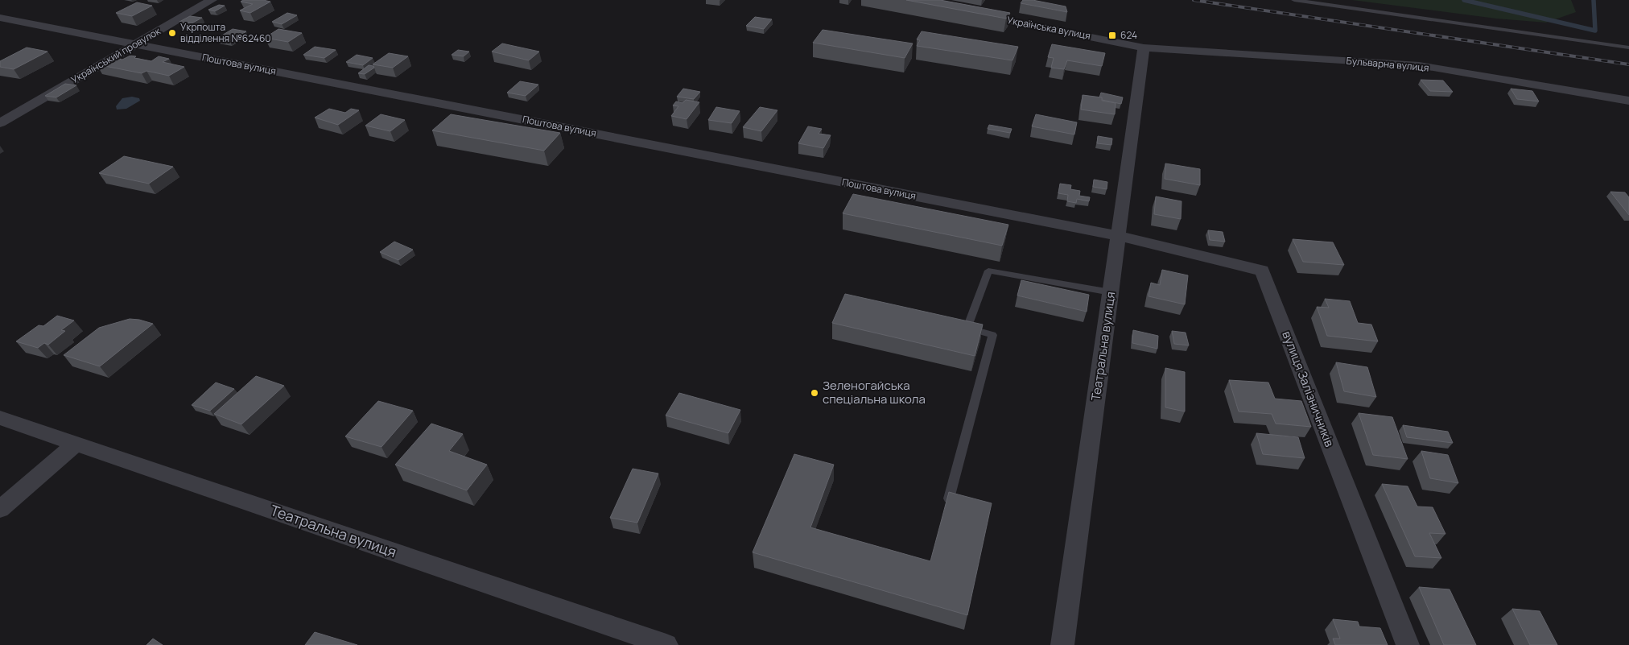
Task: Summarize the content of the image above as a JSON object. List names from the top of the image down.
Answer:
{
  "streets": {
    "street": [
      "Українська вулиця",
      "Український провулок",
      "Поштова вулиця",
      "Бульварна вулиця",
      "Театральна вулиця",
      "вулиця Залізничників"
    ]
  },
  "crossings": [
    ["Українська вулиця", "Бульварна вулиця"],
    ["Українська вулиця", "Театральна вулиця"],
    ["Український провулок", "Поштова вулиця"],
    ["Поштова вулиця", "Театральна вулиця"],
    ["Поштова вулиця", "вулиця Залізничників"],
    ["Бульварна вулиця", "Театральна вулиця"],
    ["Театральна вулиця", "вулиця Залізничників"]
  ],
  "places": {
    "other": ["Укрпошта відділення №62460", "Зеленогайська спеціальна школа"],
    "transit": ["624"]
  }
}
